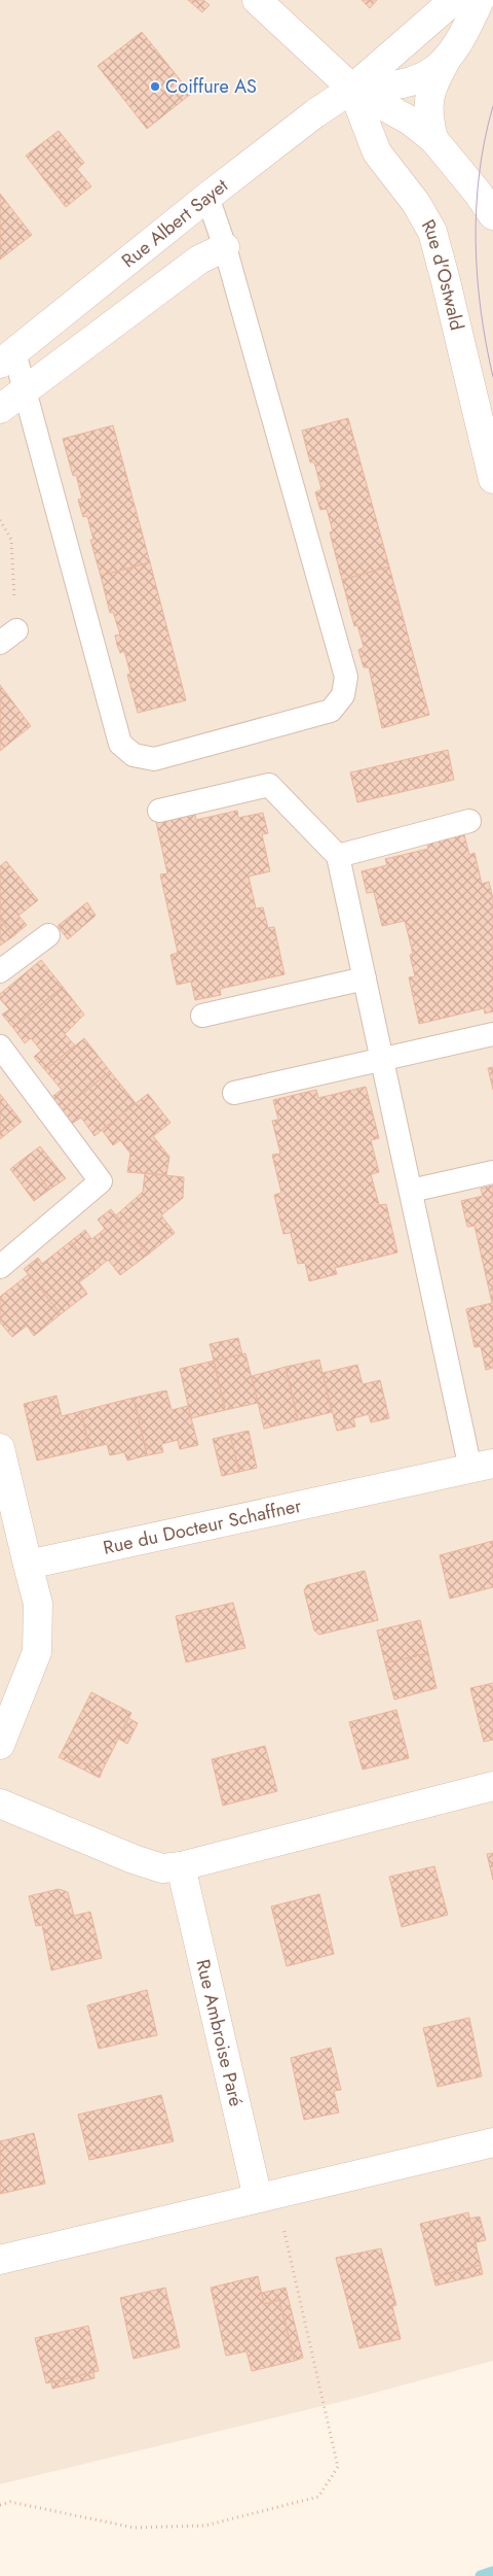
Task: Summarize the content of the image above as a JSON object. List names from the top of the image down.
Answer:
{
  "streets": {
    "street": [
      "Rue Albert Sayet",
      "Rue d'Ostwald",
      "Rue du Docteur Schaffner",
      "Rue Ambroise Paré"
    ]
  },
  "crossings": [
    ["Rue Albert Sayet", "Rue d'Ostwald"]
  ],
  "places": ["Coiffure AS"]
}
